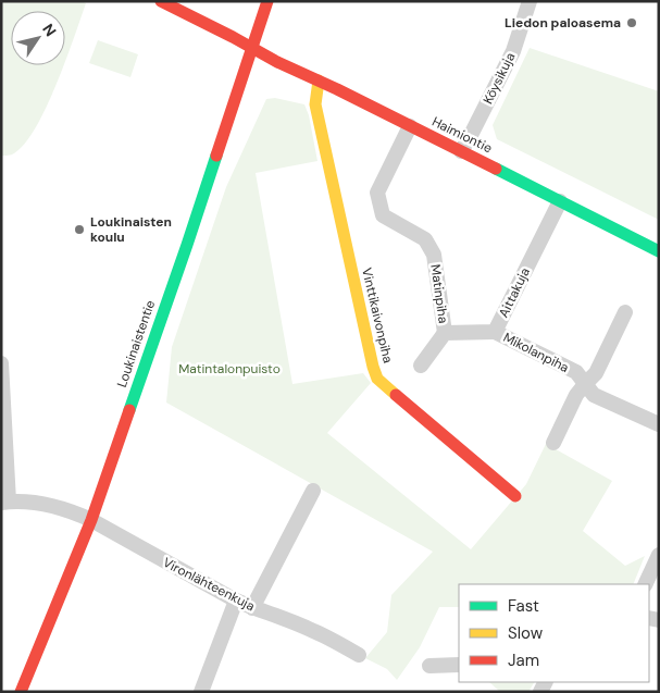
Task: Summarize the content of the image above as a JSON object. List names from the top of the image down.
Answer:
{
  "streets": {
    "street": [
      "Köysikuja",
      "Haimiontie",
      "Aittakuja",
      "Matinpiha",
      "Vinttikaivonpiha",
      "Loukinaistentie",
      "Mikolanpiha",
      "Vironlähteenkuja"
    ]
  },
  "crossings": [
    ["Köysikuja", "Haimiontie"],
    ["Haimiontie", "Aittakuja"],
    ["Haimiontie", "Matinpiha"],
    ["Haimiontie", "Vinttikaivonpiha"],
    ["Haimiontie", "Loukinaistentie"],
    ["Aittakuja", "Matinpiha"],
    ["Aittakuja", "Mikolanpiha"],
    ["Loukinaistentie", "Vironlähteenkuja"]
  ],
  "parks": ["Matintalonpuisto"],
  "places": ["Liedon paloasema", "Loukinaisten koulu"],
  "legend": ["Fast", "Slow", "Jam"],
  "north": "top right"
}
